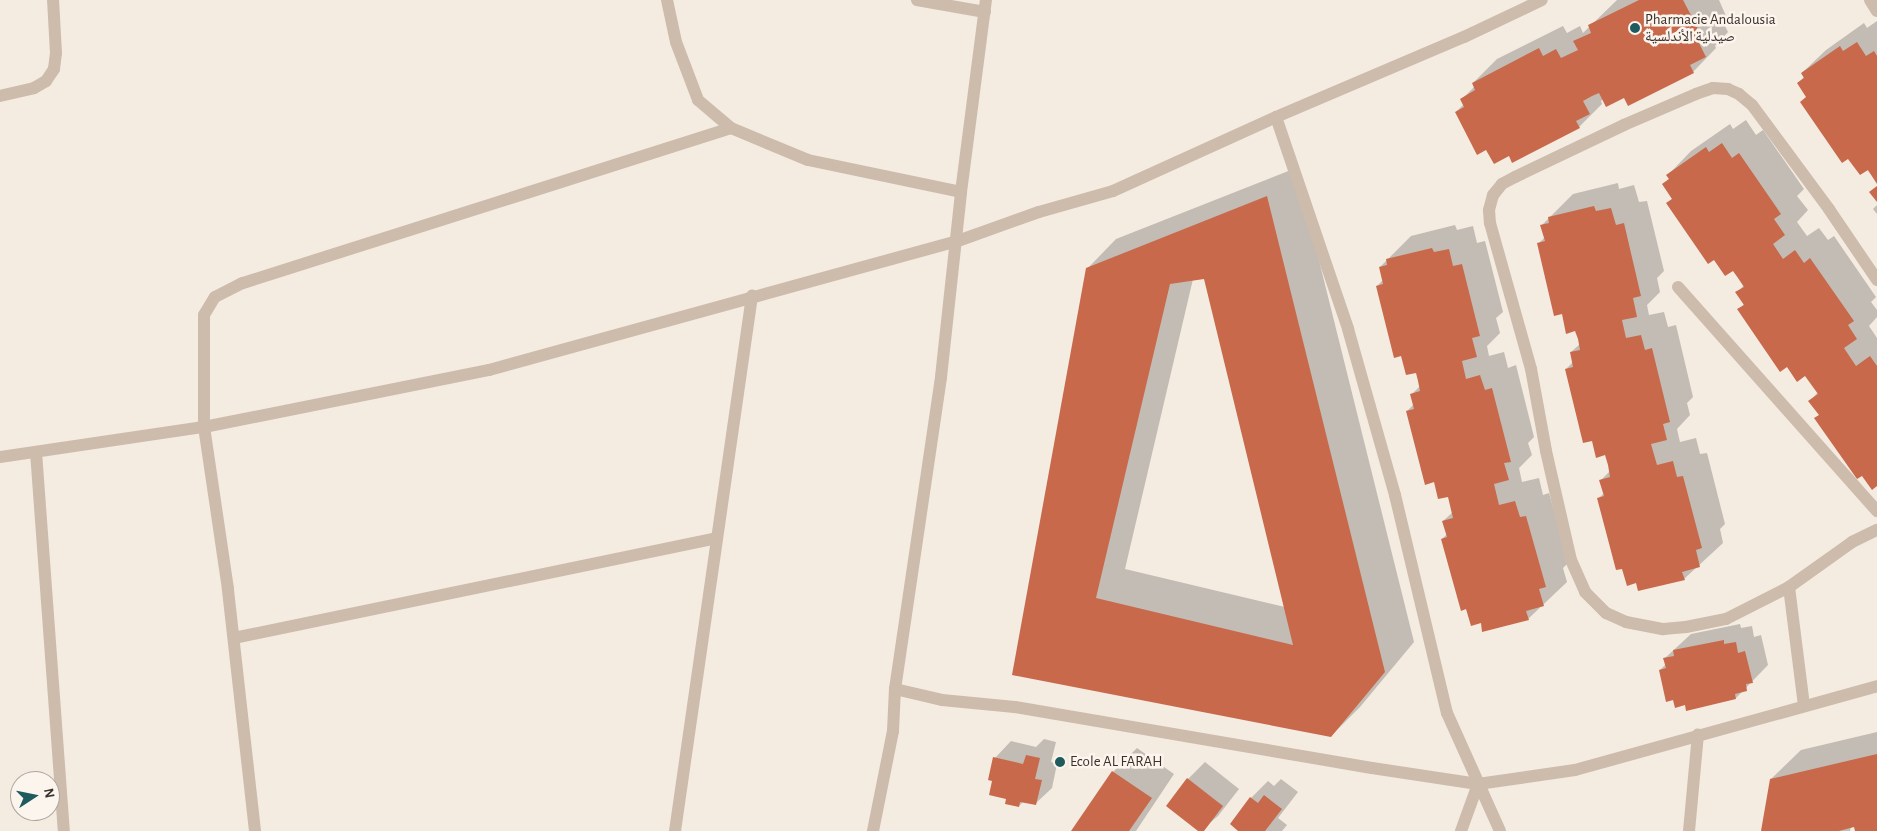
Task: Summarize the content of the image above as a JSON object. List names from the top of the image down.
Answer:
{
  "places": ["Pharmacie Andalousia صيدلية الأندلسية", "Ecole AL FARAH"],
  "north": "right"
}
